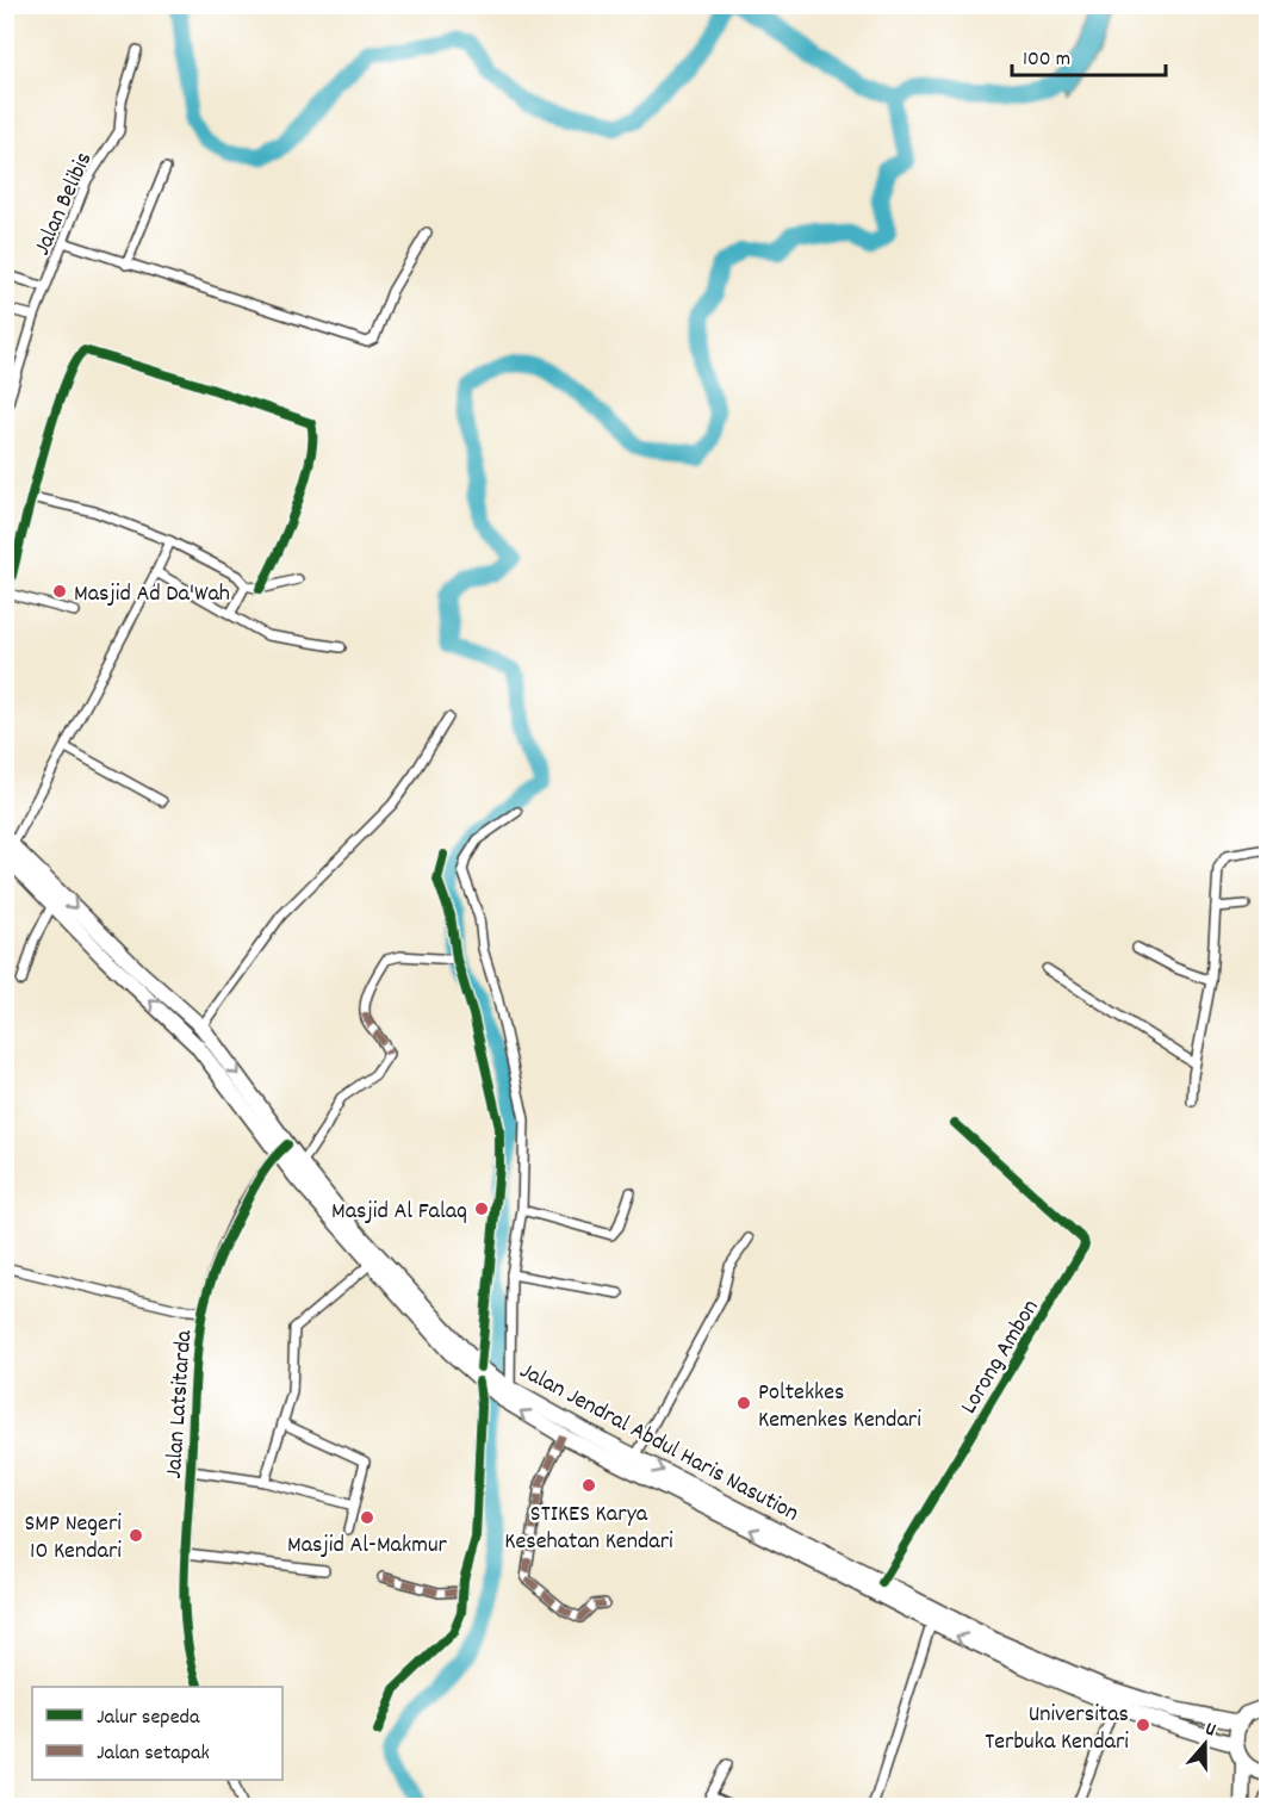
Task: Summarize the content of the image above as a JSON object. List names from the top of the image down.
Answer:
{
  "streets": {
    "highway": ["Jalan Jendral Abdul Haris Nasution"],
    "street": ["Jalan Belibis", "Lorong Ambon", "Jalan Latsitarda"]
  },
  "crossings": [
    ["Lorong Ambon", "Jalan Jendral Abdul Haris Nasution"],
    ["Jalan Latsitarda", "Jalan Jendral Abdul Haris Nasution"]
  ],
  "places": [
    "Masjid Ad Da'Wah",
    "Masjid Al Falaq",
    "Poltekkes Kemenkes Kendari",
    "STIKES Karya Kesehatan Kendari",
    "Masjid Al-Makmur",
    "SMP Negeri 10 Kendari",
    "Universitas Terbuka Kendari"
  ],
  "legend": ["Jalur sepeda", "Jalan setapak"],
  "scale_bar": "100 m",
  "north": "top"
}
